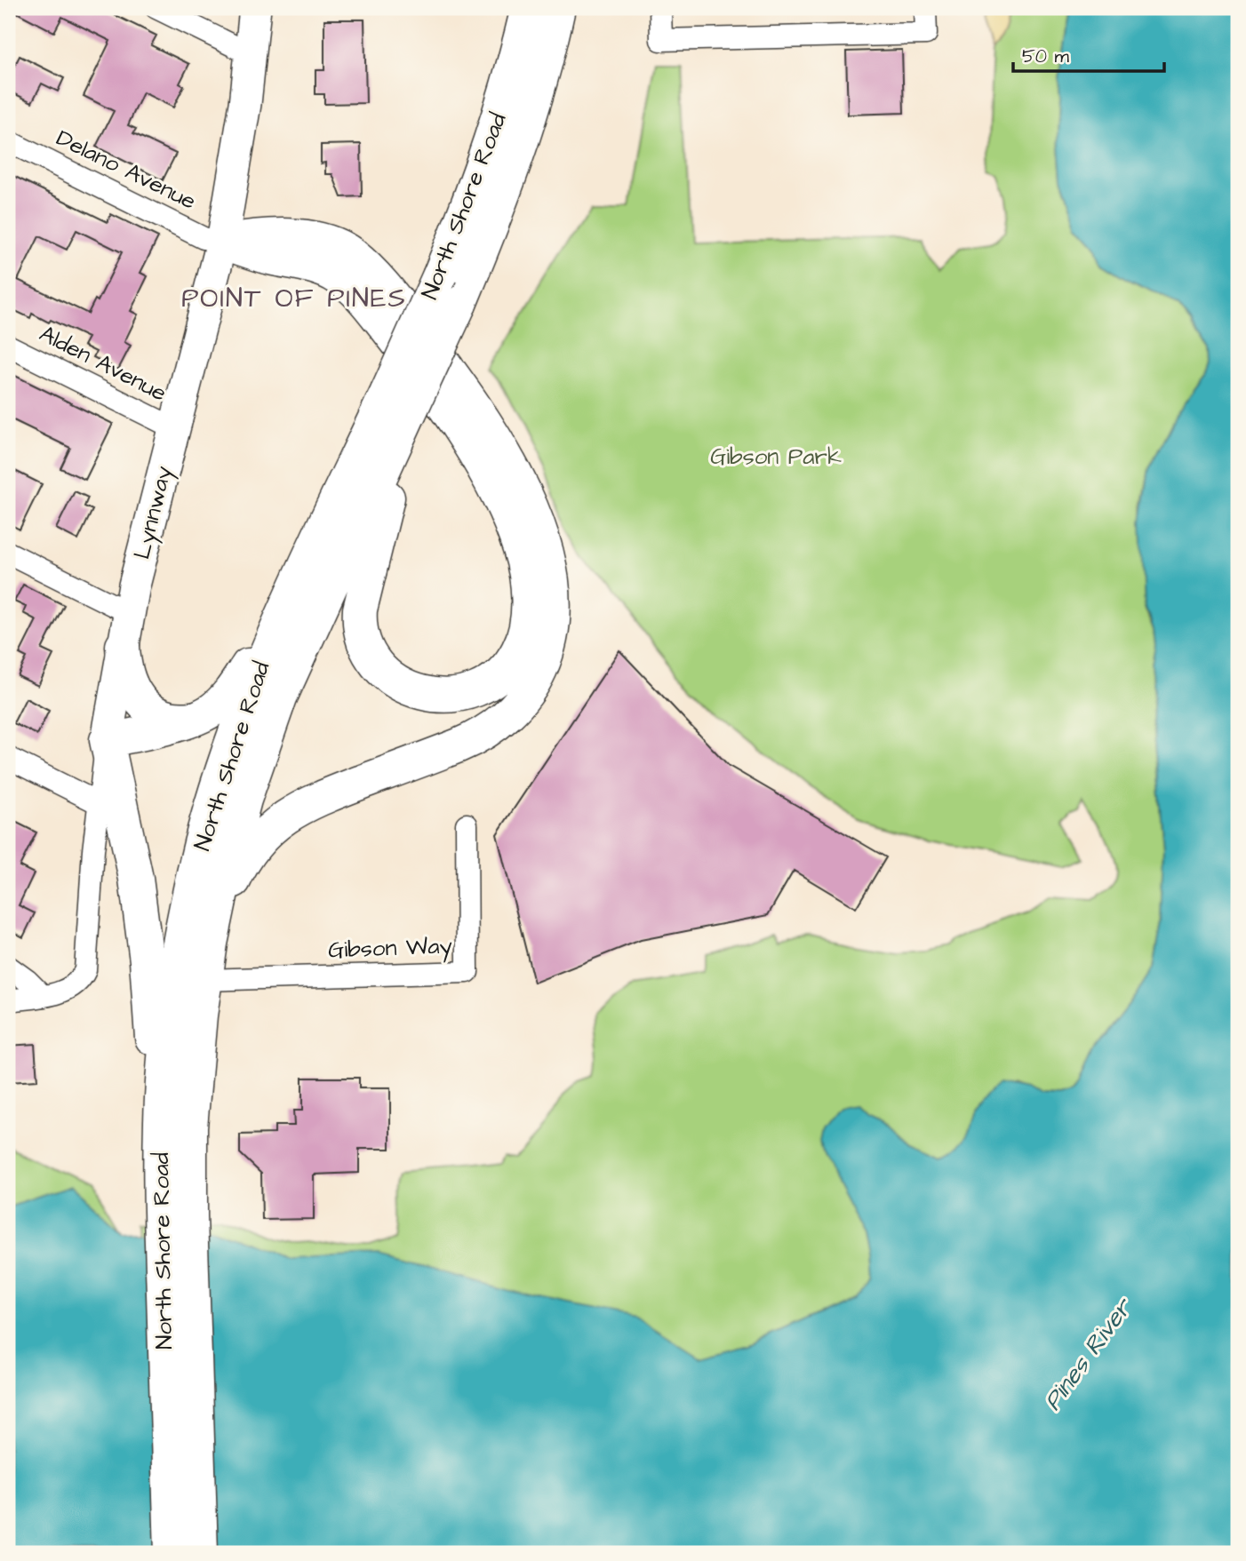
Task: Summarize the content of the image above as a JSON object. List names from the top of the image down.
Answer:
{
  "streets": {
    "highway": ["North Shore Road"],
    "main road": ["Lynnway"],
    "street": ["Delano Avenue", "Alden Avenue", "Gibson Way"]
  },
  "crossings": [
    ["Delano Avenue", "Lynnway"],
    ["North Shore Road", "Gibson Way"],
    ["Alden Avenue", "Lynnway"]
  ],
  "districts": ["POINT OF PINES"],
  "water": ["Pines River"],
  "parks": ["Gibson Park"],
  "scale_bar": "50 m"
}
